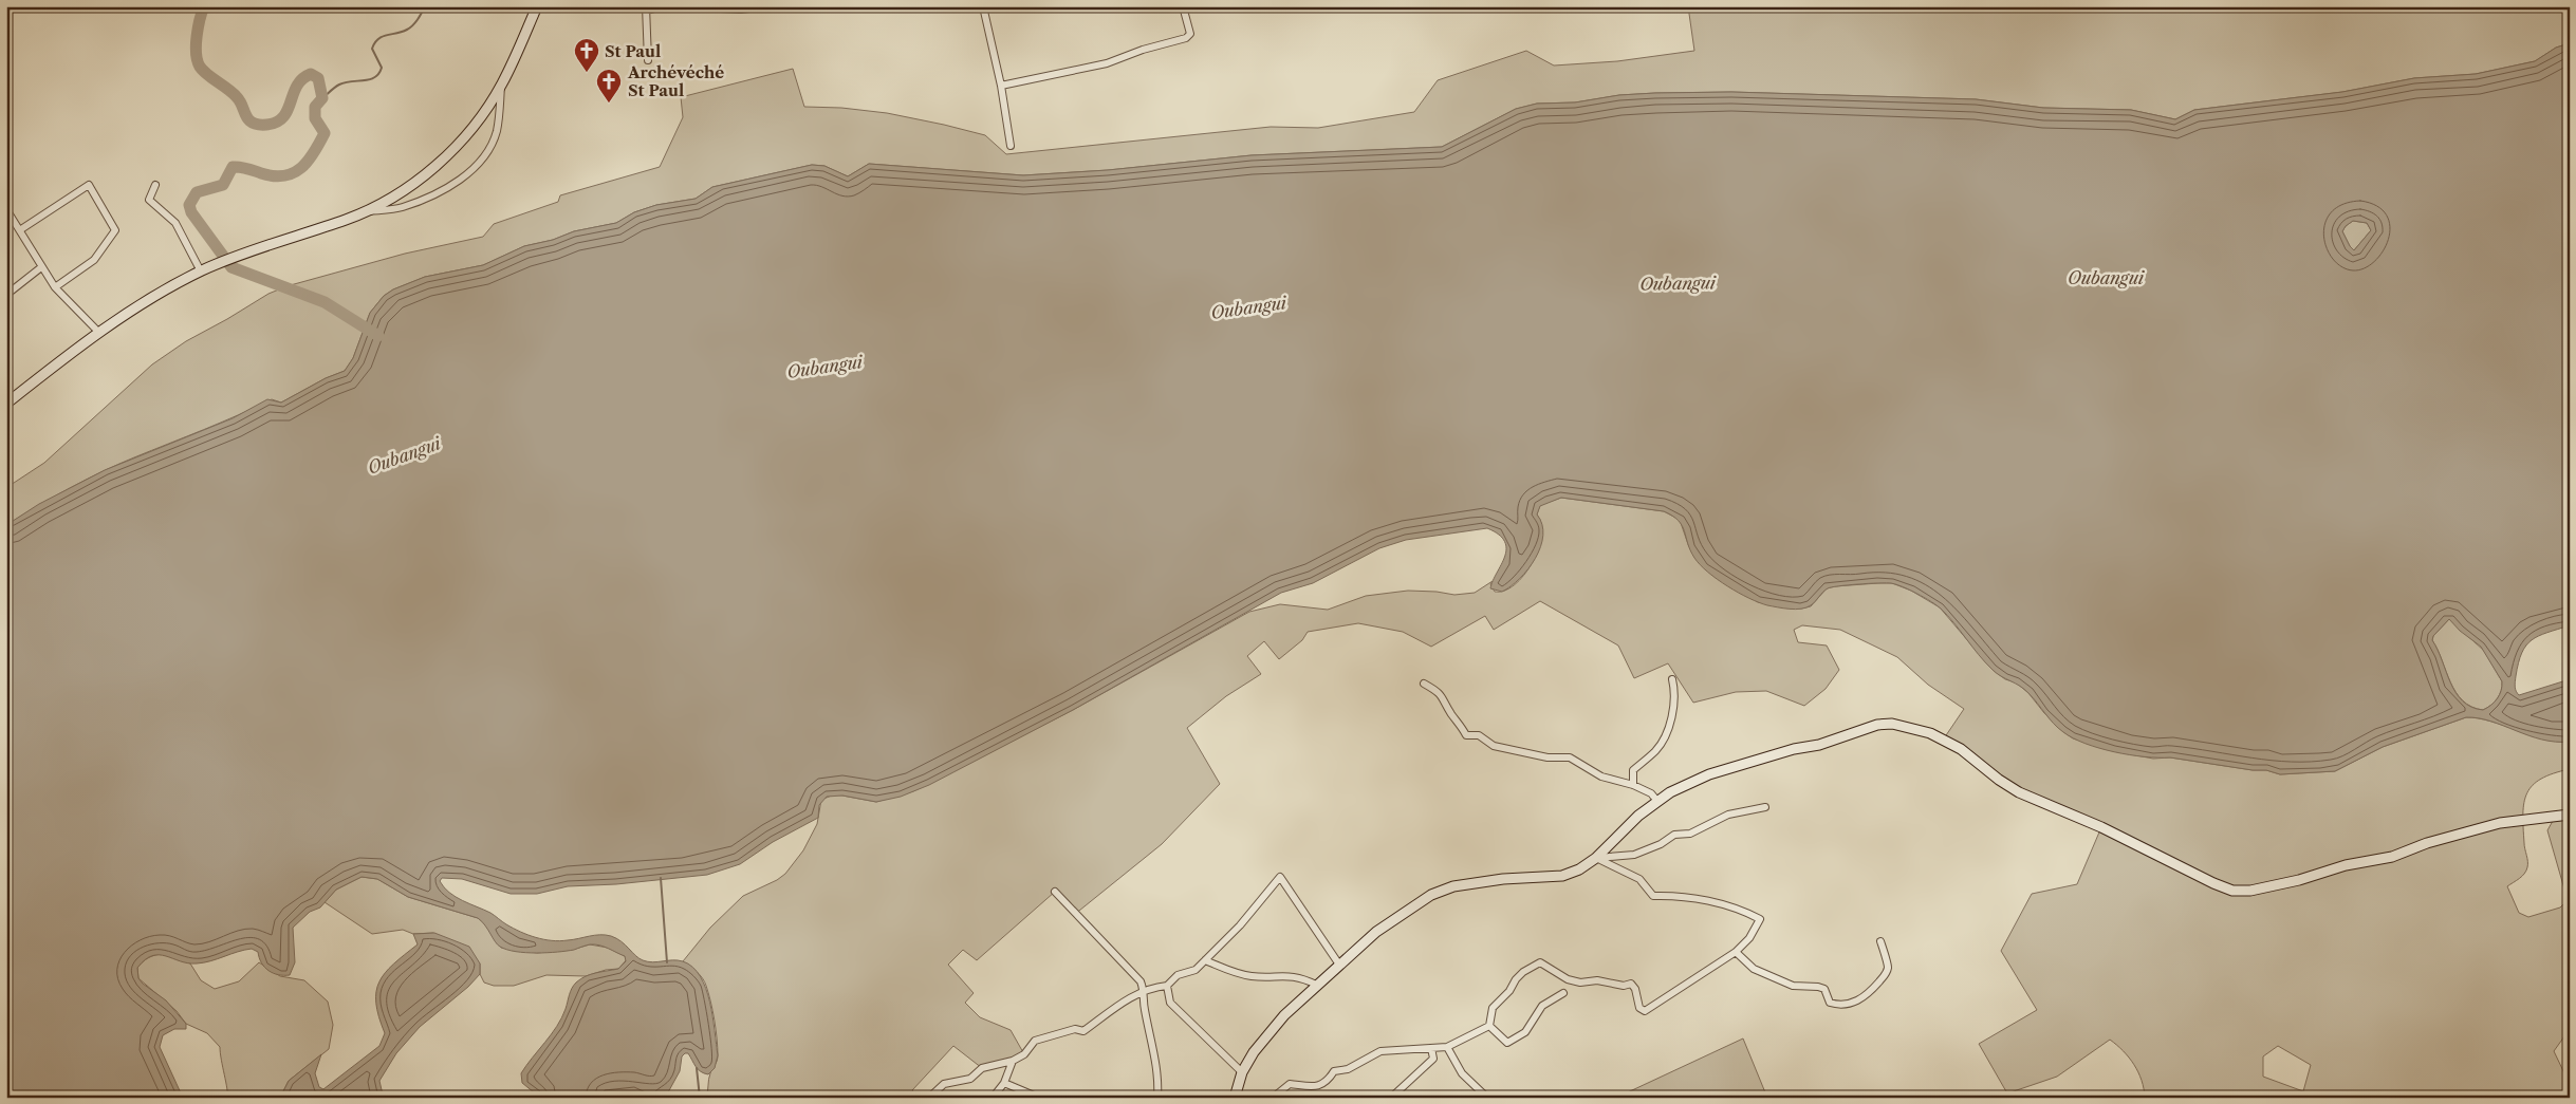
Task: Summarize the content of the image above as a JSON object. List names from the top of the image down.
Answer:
{
  "water": ["Oubangui"],
  "places": {
    "church": ["St Paul", "Archévéché St Paul"]
  }
}
